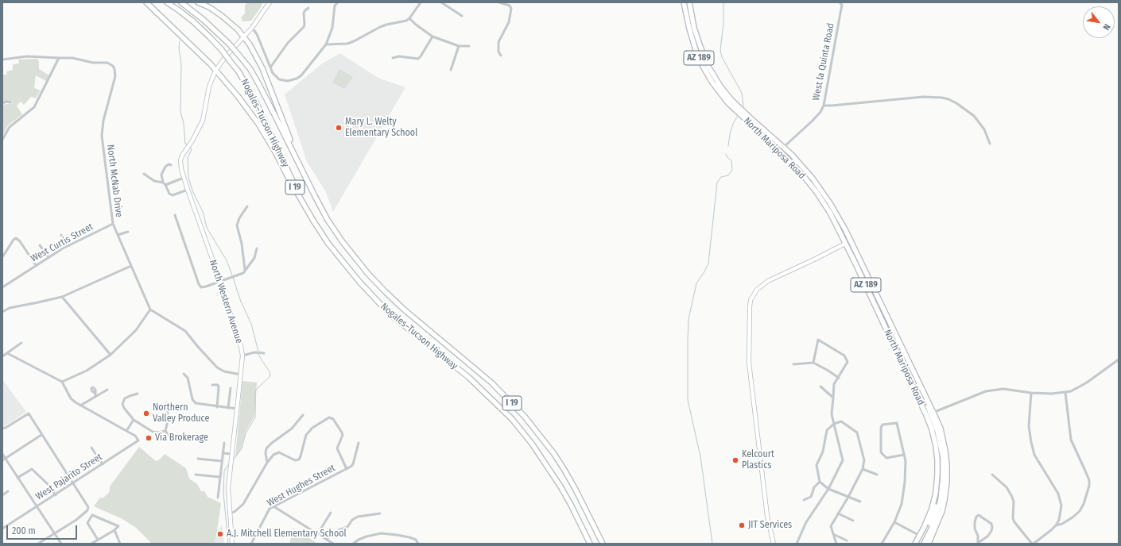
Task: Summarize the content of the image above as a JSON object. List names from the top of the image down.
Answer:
{
  "streets": {
    "highway": [
      "AZ 189",
      "Nogales–Tucson Highway",
      "North Mariposa Road",
      "I 19"
    ],
    "street": [
      "West la Quinta Road",
      "North McNab Drive",
      "West Curtis Street",
      "North Western Avenue",
      "West Pajarito Street",
      "West Hughes Street"
    ]
  },
  "crossings": [
    ["AZ 189", "North Mariposa Road"],
    ["West la Quinta Road", "North Mariposa Road"],
    ["North McNab Drive", "West Curtis Street"]
  ],
  "places": [
    "Mary L. Welty Elementary School",
    "Northern Valley Produce",
    "Via Brokerage",
    "Kelcourt Plastics",
    "JIT Services",
    "A.J. Mitchell Elementary School"
  ],
  "scale_bar": "200 m",
  "north": "bottom right"
}
